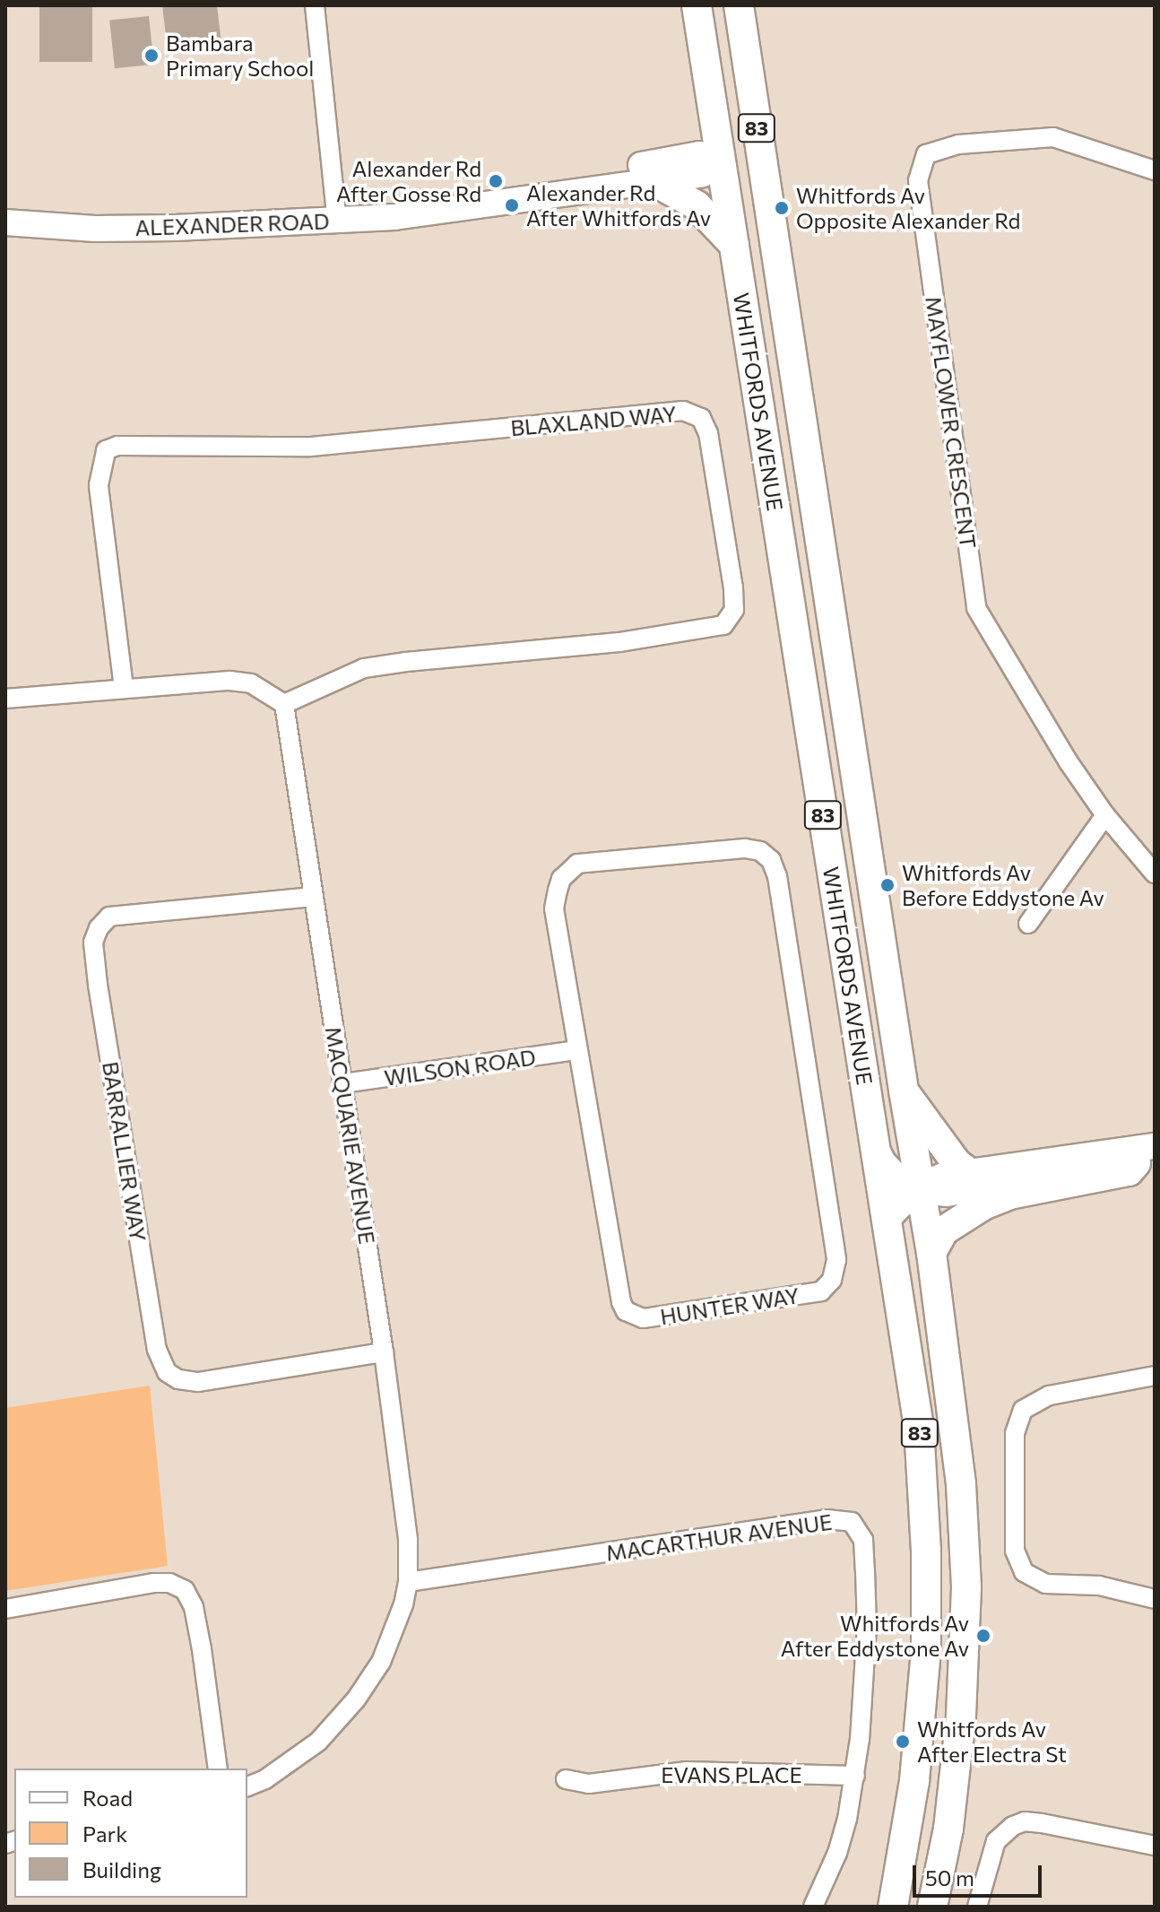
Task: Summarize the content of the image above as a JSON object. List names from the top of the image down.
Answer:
{
  "streets": {
    "main road": ["83", "WHITFORDS AVENUE"],
    "street": [
      "ALEXANDER ROAD",
      "BLAXLAND WAY",
      "MAYFLOWER CRESCENT",
      "WILSON ROAD",
      "MACQUARIE AVENUE",
      "BARRALLIER WAY",
      "HUNTER WAY",
      "MACARTHUR AVENUE",
      "EVANS PLACE"
    ]
  },
  "crossings": [
    ["ALEXANDER ROAD", "WHITFORDS AVENUE"],
    ["BLAXLAND WAY", "MACQUARIE AVENUE"],
    ["WILSON ROAD", "MACQUARIE AVENUE"],
    ["WILSON ROAD", "HUNTER WAY"],
    ["MACQUARIE AVENUE", "BARRALLIER WAY"],
    ["MACQUARIE AVENUE", "MACARTHUR AVENUE"],
    ["MACARTHUR AVENUE", "EVANS PLACE"]
  ],
  "places": [
    "Bambara Primary School",
    "Alexander Rd After Gosse Rd",
    "Alexander Rd After Whitfords Av",
    "Whitfords Av Opposite Alexander Rd",
    "Whitfords Av Before Eddystone Av",
    "Whitfords Av After Eddystone Av",
    "Whitfords Av After Electra St"
  ],
  "legend": ["Road", "Park", "Building"],
  "scale_bar": "50 m"
}
